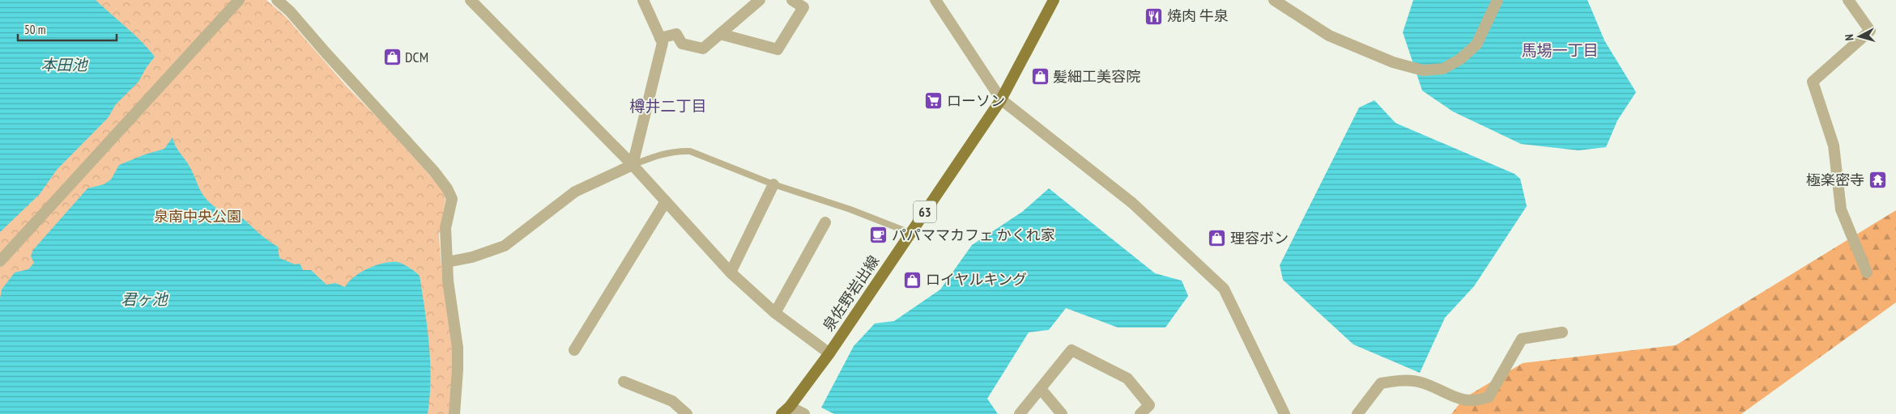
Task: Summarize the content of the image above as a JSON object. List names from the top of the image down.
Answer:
{
  "streets": {
    "main road": ["63", "泉佐野岩出線"]
  },
  "districts": ["馬場一丁目", "樽井二丁目"],
  "water": ["本田池", "君ヶ池"],
  "parks": ["泉南中央公園"],
  "places": {
    "restaurant": ["焼肉 牛泉"],
    "shop": [
      "DCM",
      "髪細工美容院",
      "理容ボン",
      "ロイヤルキング"
    ],
    "supermarket": ["ローソン"],
    "temple": ["極楽密寺"],
    "cafe": ["パパママカフェ かくれ家"]
  },
  "scale_bar": "50 m",
  "north": "left"
}
